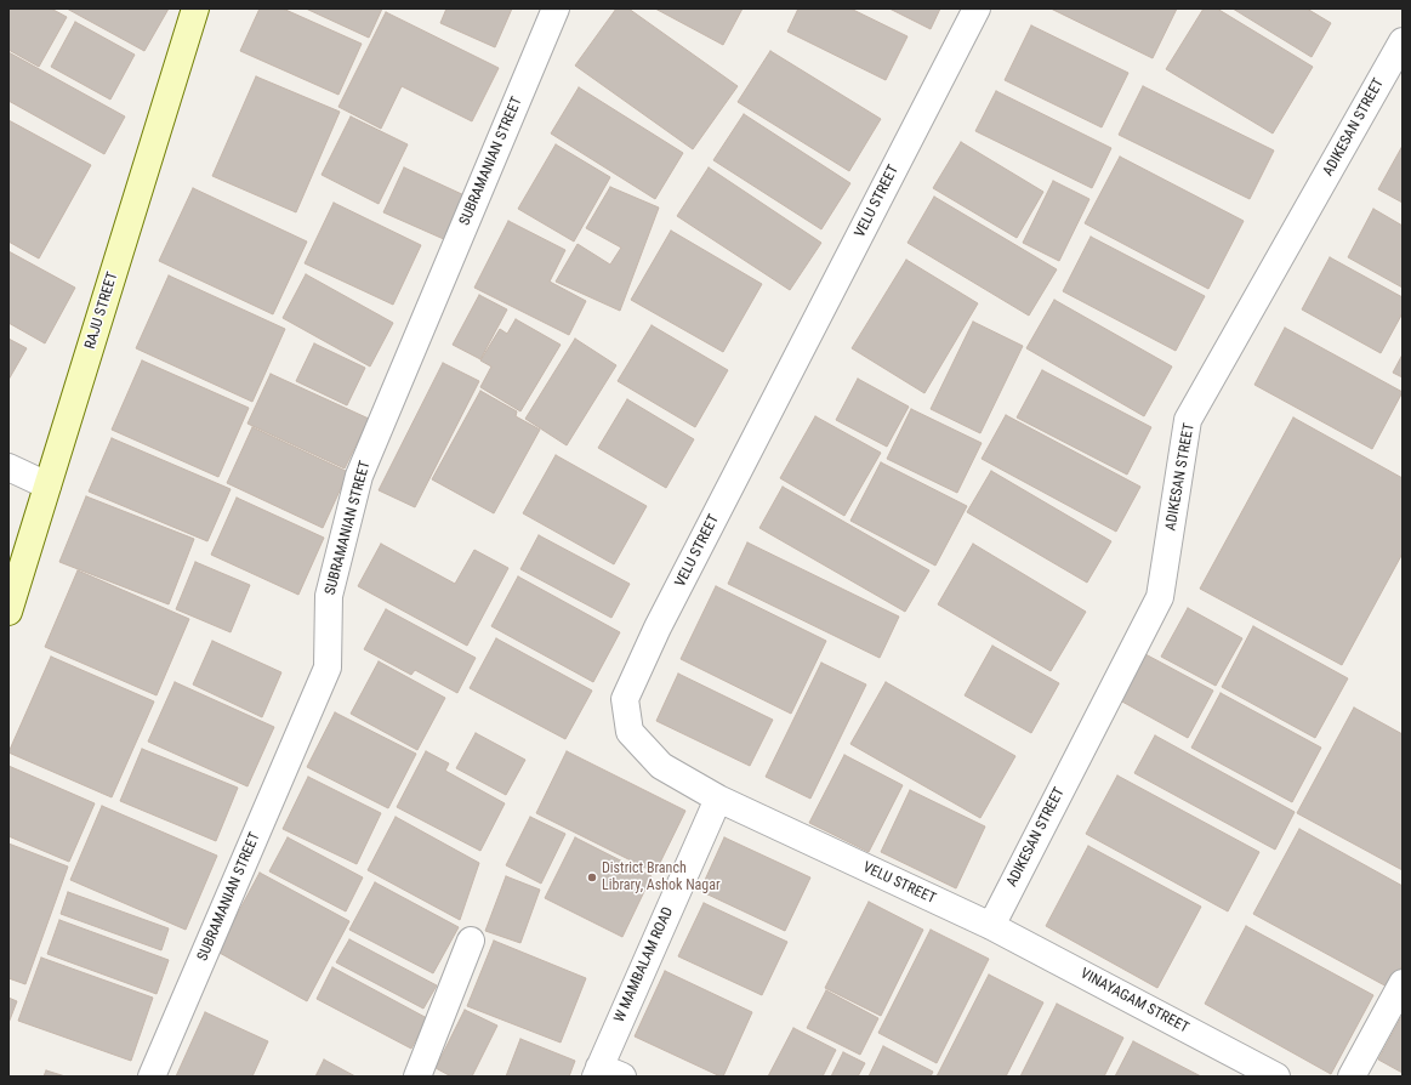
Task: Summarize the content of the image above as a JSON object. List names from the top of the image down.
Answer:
{
  "streets": {
    "street": [
      "ADIKESAN STREET",
      "SUBRAMANIAN STREET",
      "VELU STREET",
      "RAJU STREET",
      "W MAMBALAM ROAD",
      "VINAYAGAM STREET"
    ]
  },
  "crossings": [
    ["ADIKESAN STREET", "VELU STREET"],
    ["ADIKESAN STREET", "VINAYAGAM STREET"],
    ["VELU STREET", "W MAMBALAM ROAD"],
    ["VELU STREET", "VINAYAGAM STREET"]
  ],
  "places": ["District Branch Library, Ashok Nagar"]
}
